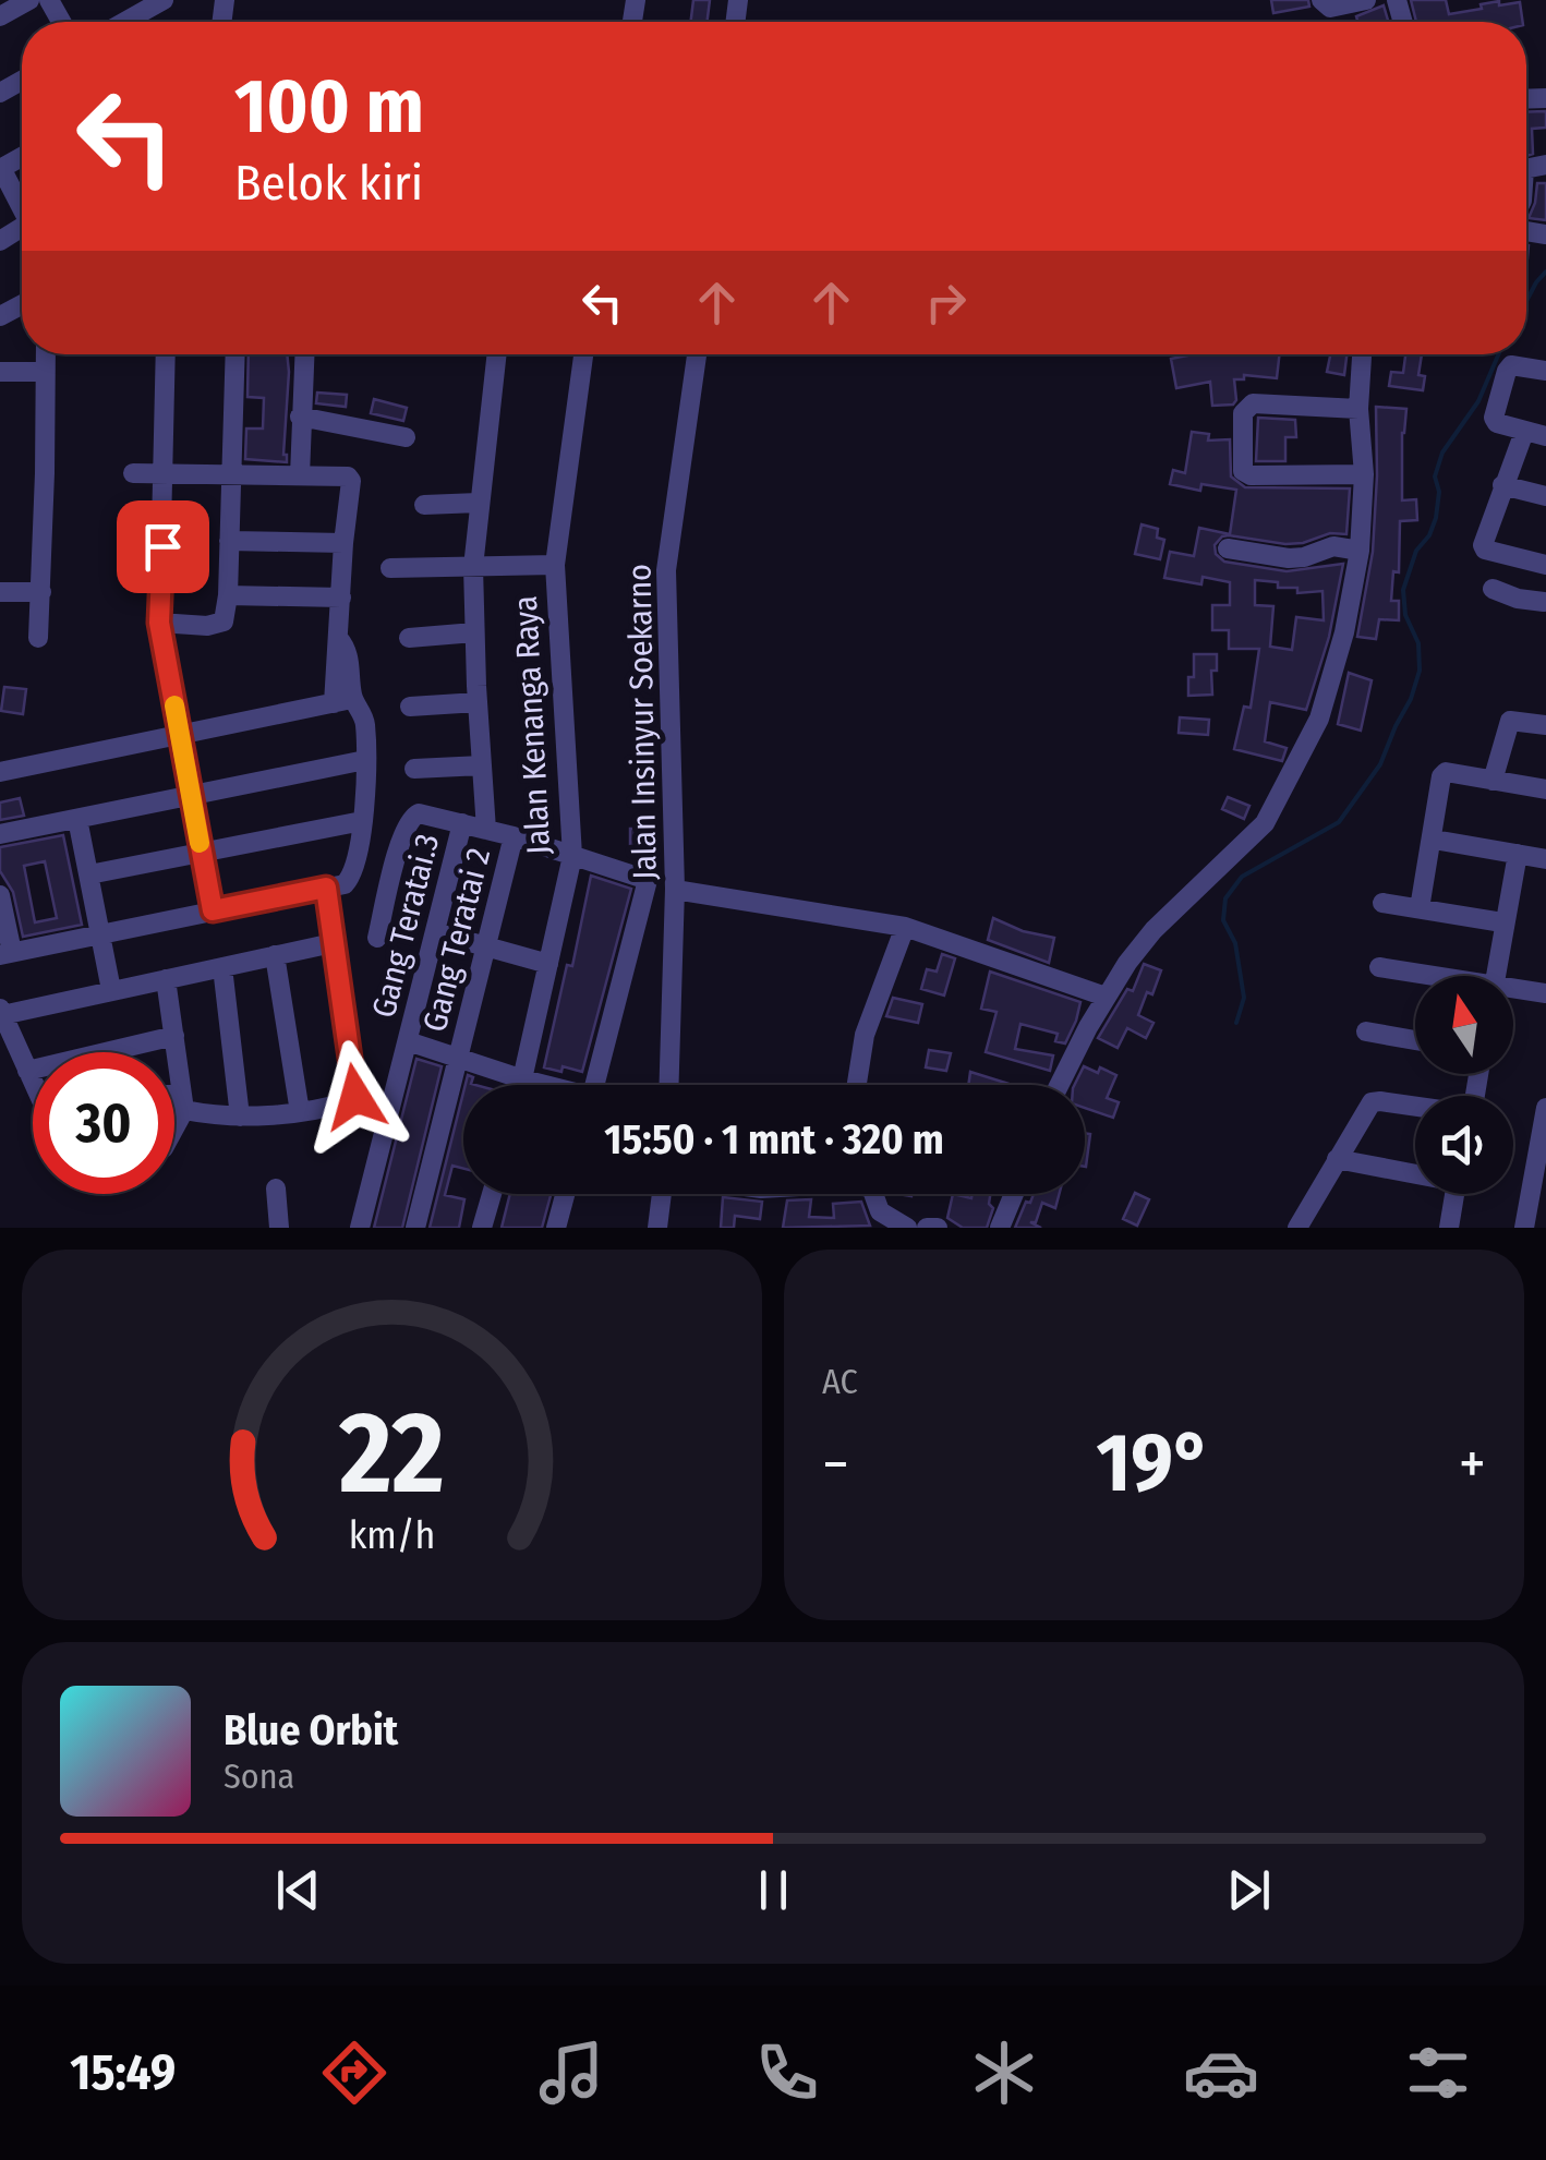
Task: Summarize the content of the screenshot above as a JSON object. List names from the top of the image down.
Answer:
{
  "streets": {
    "street": [
      "Jalan Insinyur Soekarno",
      "Jalan Kenanga Raya",
      "Gang Teratai.3",
      "Gang Teratai 2"
    ]
  },
  "north": "top",
  "page": {
    "turn": ["100 m", "Belok kiri"],
    "limit": "30",
    "trip": "15:50 · 1 mnt · 320 m",
    "tile": "AC",
    "heat": ["−", "19°", "+"],
    "song": ["Blue Orbit", "Sona"],
    "tabs": "15:49",
    "gauge": ["22", "km/h"]
  }
}
